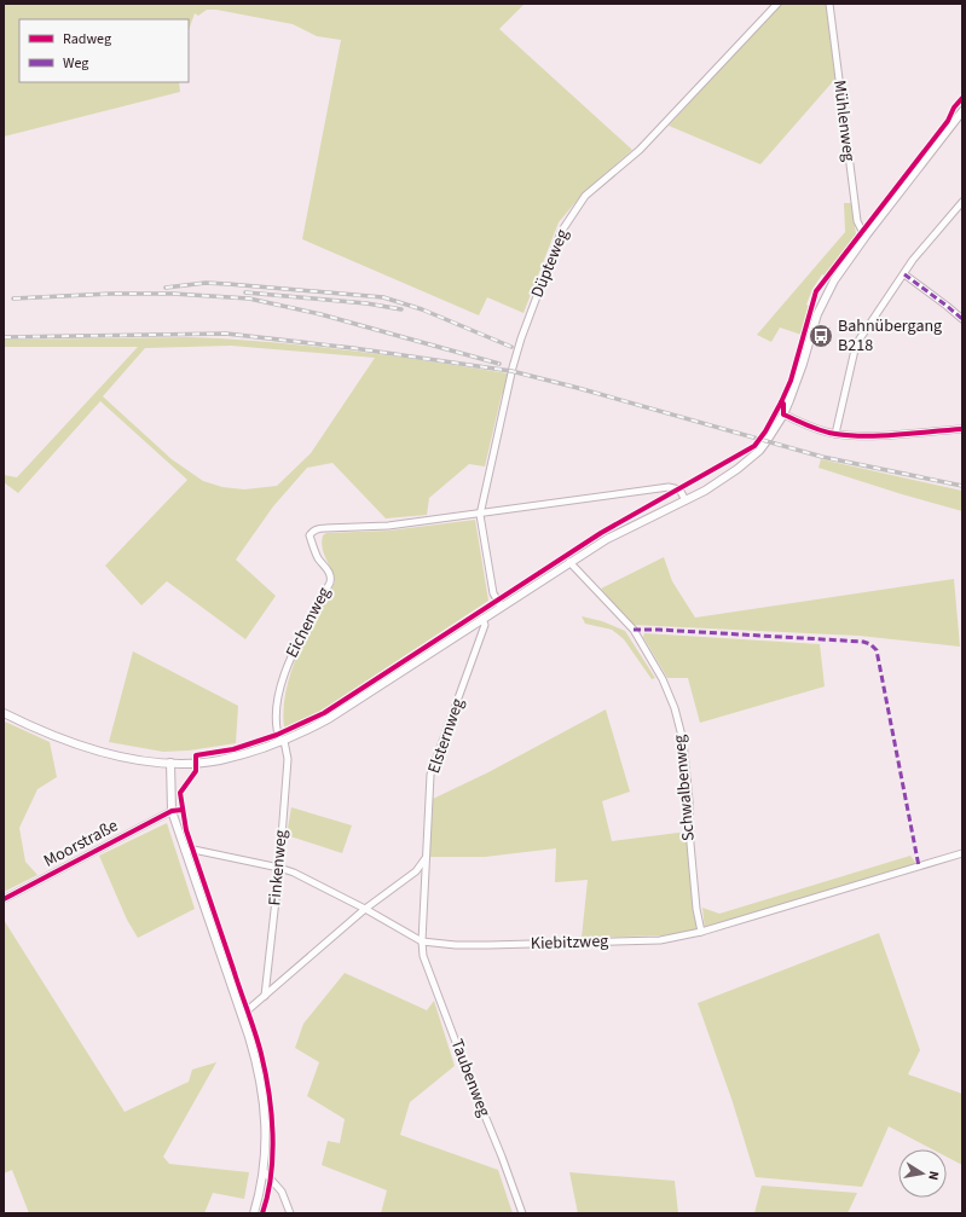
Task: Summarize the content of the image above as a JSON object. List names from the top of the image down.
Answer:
{
  "streets": {
    "street": [
      "Mühlenweg",
      "Düpteweg",
      "Eichenweg",
      "Elsternweg",
      "Schwalbenweg",
      "Moorstraße",
      "Finkenweg",
      "Kiebitzweg",
      "Taubenweg"
    ]
  },
  "crossings": [
    ["Düpteweg", "Eichenweg"],
    ["Eichenweg", "Finkenweg"],
    ["Elsternweg", "Kiebitzweg"],
    ["Elsternweg", "Taubenweg"],
    ["Schwalbenweg", "Kiebitzweg"],
    ["Finkenweg", "Kiebitzweg"],
    ["Kiebitzweg", "Taubenweg"]
  ],
  "places": {
    "bus stop": ["Bahnübergang B218"]
  },
  "legend": ["Radweg", "Weg"],
  "north": "right"
}
